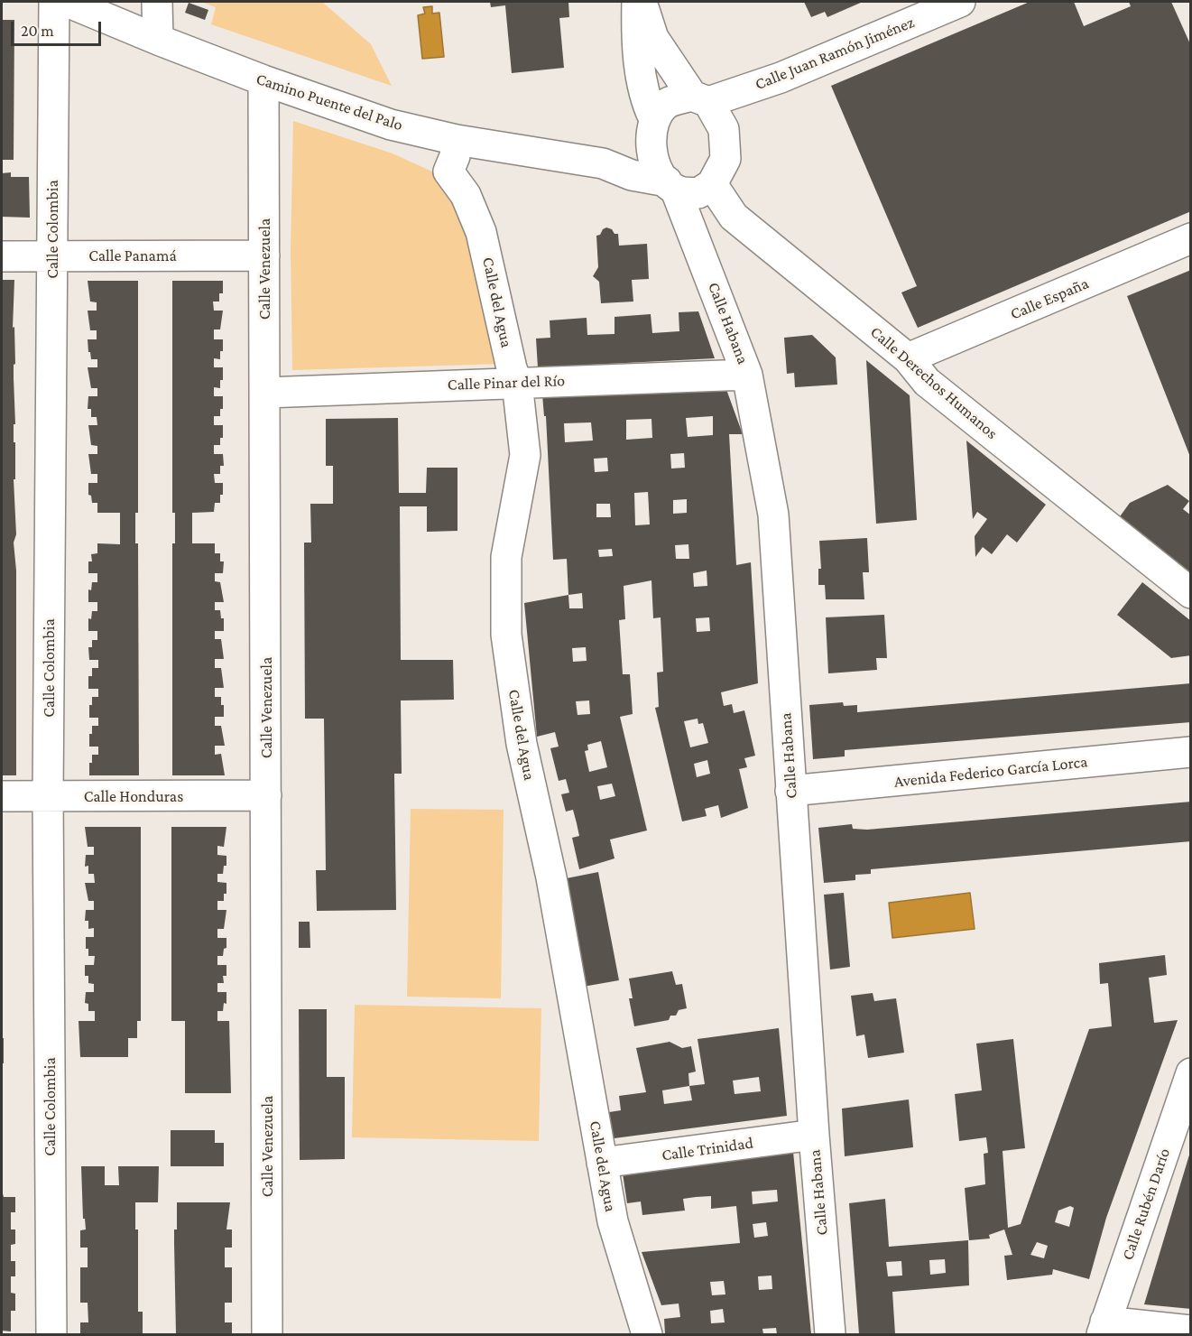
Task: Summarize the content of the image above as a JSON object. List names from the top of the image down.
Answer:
{
  "streets": {
    "street": [
      "Calle Juan Ramón Jiménez",
      "Camino Puente del Palo",
      "Calle Colombia",
      "Calle Panamá",
      "Calle Venezuela",
      "Calle España",
      "Calle del Agua",
      "Calle Habana",
      "Calle Pinar del Río",
      "Calle Derechos Humanos",
      "Avenida Federico García Lorca",
      "Calle Honduras",
      "Calle Trinidad",
      "Calle Rubén Darío"
    ]
  },
  "crossings": [
    ["Calle Juan Ramón Jiménez", "Camino Puente del Palo"],
    ["Calle Juan Ramón Jiménez", "Calle Habana"],
    ["Calle Juan Ramón Jiménez", "Calle Derechos Humanos"],
    ["Camino Puente del Palo", "Calle Venezuela"],
    ["Camino Puente del Palo", "Calle del Agua"],
    ["Camino Puente del Palo", "Calle Habana"],
    ["Camino Puente del Palo", "Calle Derechos Humanos"],
    ["Calle Colombia", "Calle Panamá"],
    ["Calle Colombia", "Calle Honduras"],
    ["Calle Panamá", "Calle Venezuela"],
    ["Calle Venezuela", "Calle Pinar del Río"],
    ["Calle Venezuela", "Calle Honduras"],
    ["Calle España", "Calle Derechos Humanos"],
    ["Calle del Agua", "Calle Pinar del Río"],
    ["Calle del Agua", "Calle Trinidad"],
    ["Calle Habana", "Calle Pinar del Río"],
    ["Calle Habana", "Calle Derechos Humanos"],
    ["Calle Habana", "Avenida Federico García Lorca"],
    ["Calle Habana", "Calle Trinidad"]
  ],
  "scale_bar": "20 m"
}
